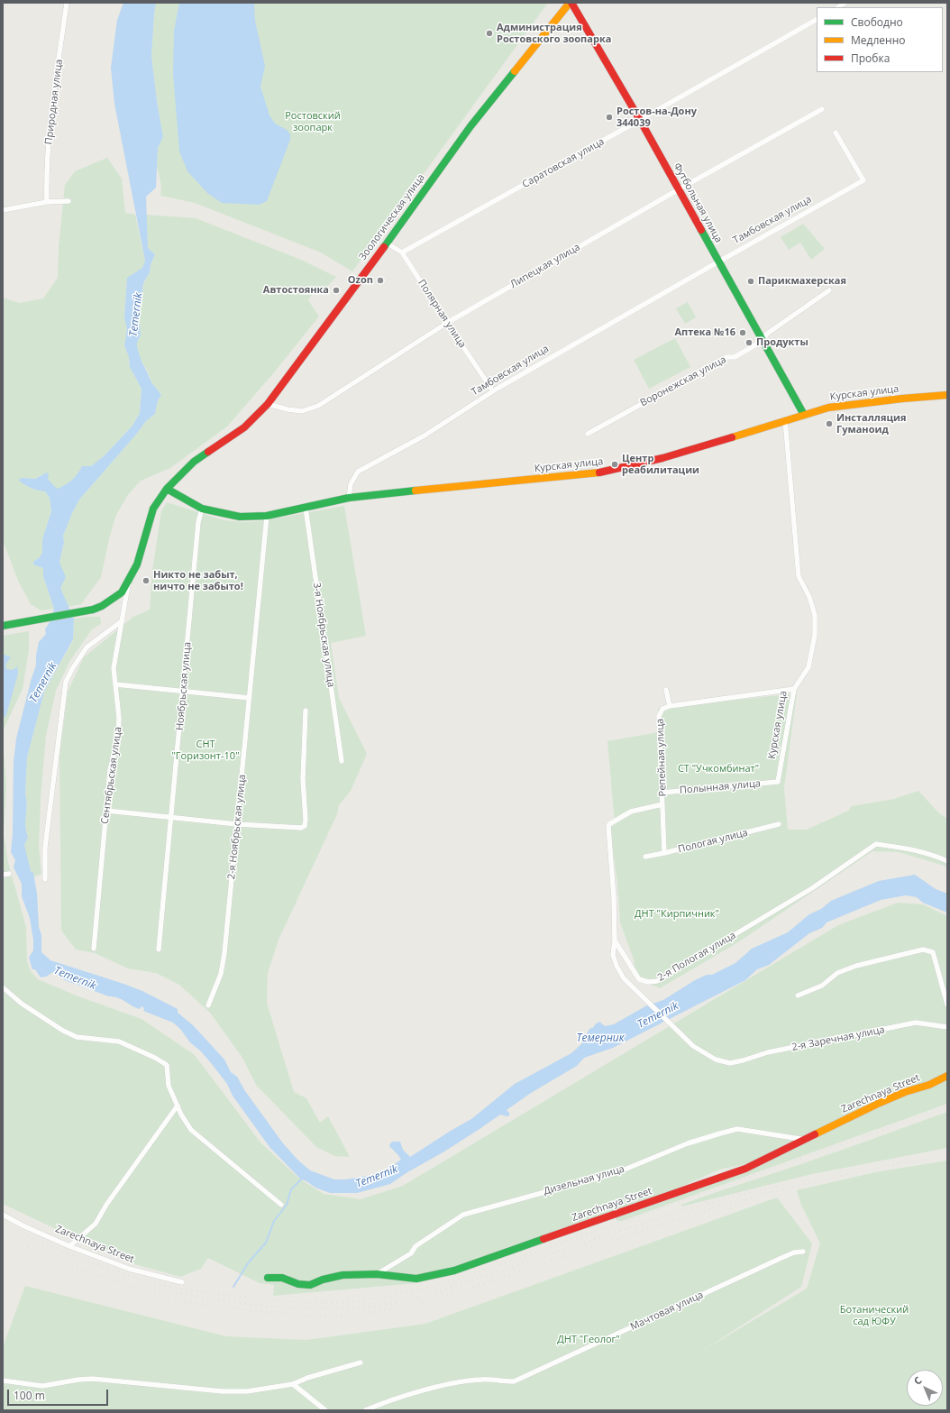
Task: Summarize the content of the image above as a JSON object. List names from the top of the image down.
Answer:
{
  "streets": {
    "main road": [
      "Футбольная улица",
      "Зоологическая улица",
      "Курская улица",
      "Zarechnaya Street"
    ],
    "street": [
      "Природная улица",
      "Саратовская улица",
      "Тамбовская улица",
      "Липецкая улица",
      "Полярная улица",
      "Воронежская улица",
      "3-я Ноябрьская улица",
      "Ноябрьская улица",
      "Репейная улица",
      "Сентябрьская улица",
      "Полынная улица",
      "2-я Ноябрьская улица",
      "Пологая улица",
      "2-я Пологая улица",
      "2-я Заречная улица",
      "Дизельная улица",
      "Мачтовая улица"
    ]
  },
  "crossings": [
    ["Саратовская улица", "Футбольная улица"],
    ["Саратовская улица", "Полярная улица"],
    ["Футбольная улица", "Зоологическая улица"],
    ["Футбольная улица", "Тамбовская улица"],
    ["Футбольная улица", "Липецкая улица"],
    ["Футбольная улица", "Воронежская улица"],
    ["Футбольная улица", "Курская улица"],
    ["Зоологическая улица", "Липецкая улица"],
    ["Зоологическая улица", "Полярная улица"],
    ["Зоологическая улица", "Сентябрьская улица"],
    ["Тамбовская улица", "Полярная улица"],
    ["Тамбовская улица", "Курская улица"],
    ["Липецкая улица", "Полярная улица"],
    ["Курская улица", "Репейная улица"],
    ["Курская улица", "Полынная улица"],
    ["Репейная улица", "Полынная улица"],
    ["Репейная улица", "Пологая улица"],
    ["2-я Пологая улица", "2-я Заречная улица"],
    ["Zarechnaya Street", "Дизельная улица"]
  ],
  "water": ["Temernik", "Темерник"],
  "parks": [
    "Ростовский зоопарк",
    "СНТ \"Горизонт-10\"",
    "СТ \"Учкомбинат\"",
    "ДНТ \"Кирпичник\"",
    "Ботанический сад ЮФУ",
    "ДНТ \"Геолог\""
  ],
  "places": [
    "Администрация Ростовского зоопарка",
    "Ростов-на-Дону 344039",
    "Ozon",
    "Парикмахерская",
    "Автостоянка",
    "Аптека №16",
    "Продукты",
    "Инсталляция Гуманоид",
    "Центр реабилитации",
    "Никто не забыт, ничто не забыто!"
  ],
  "legend": ["Свободно", "Медленно", "Пробка"],
  "scale_bar": "100 m",
  "north": "top left"
}
